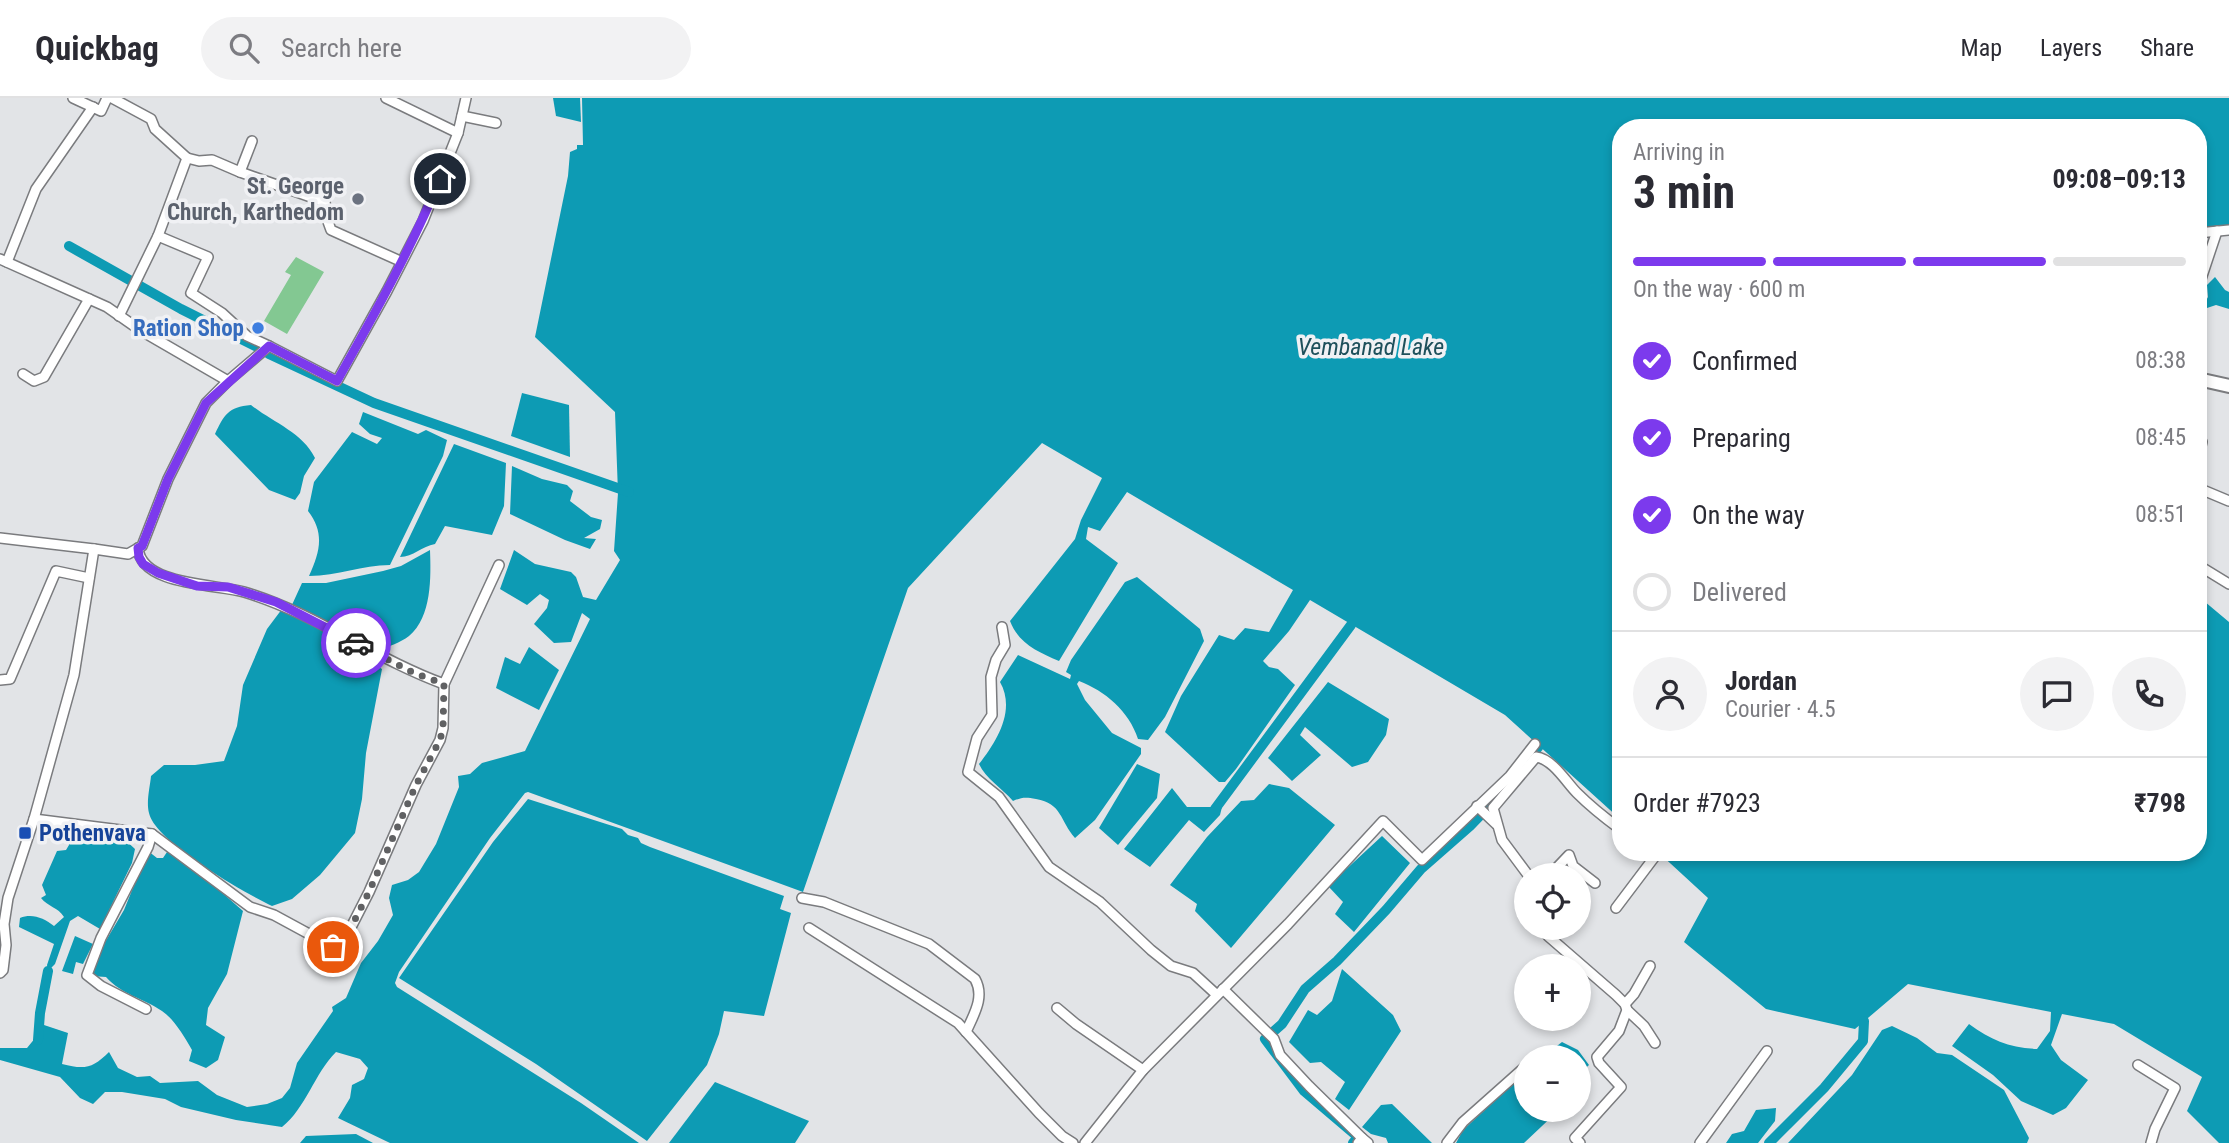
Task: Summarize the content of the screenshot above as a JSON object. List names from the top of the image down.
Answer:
{
  "water": ["Vembanad Lake"],
  "places": {
    "other": ["St. George Church, Karthedom", "Ration Shop"],
    "transit": ["Pothenvava"]
  },
  "page": {
    "header": "Quickbag",
    "search": "Search here",
    "nav": ["Map", "Layers", "Share"],
    "heading": ["3 min", "Arriving in", "09:08–09:13"],
    "panel": [
      "Jordan",
      "Courier · 4.5",
      "Order #7923",
      "₹798"
    ],
    "bar": "On the way · 600 m",
    "list": [
      ["Confirmed", "08:38"],
      ["Preparing", "08:45"],
      ["On the way", "08:51"],
      "Delivered"
    ],
    "map_buttons": ["+", "−"]
  }
}
